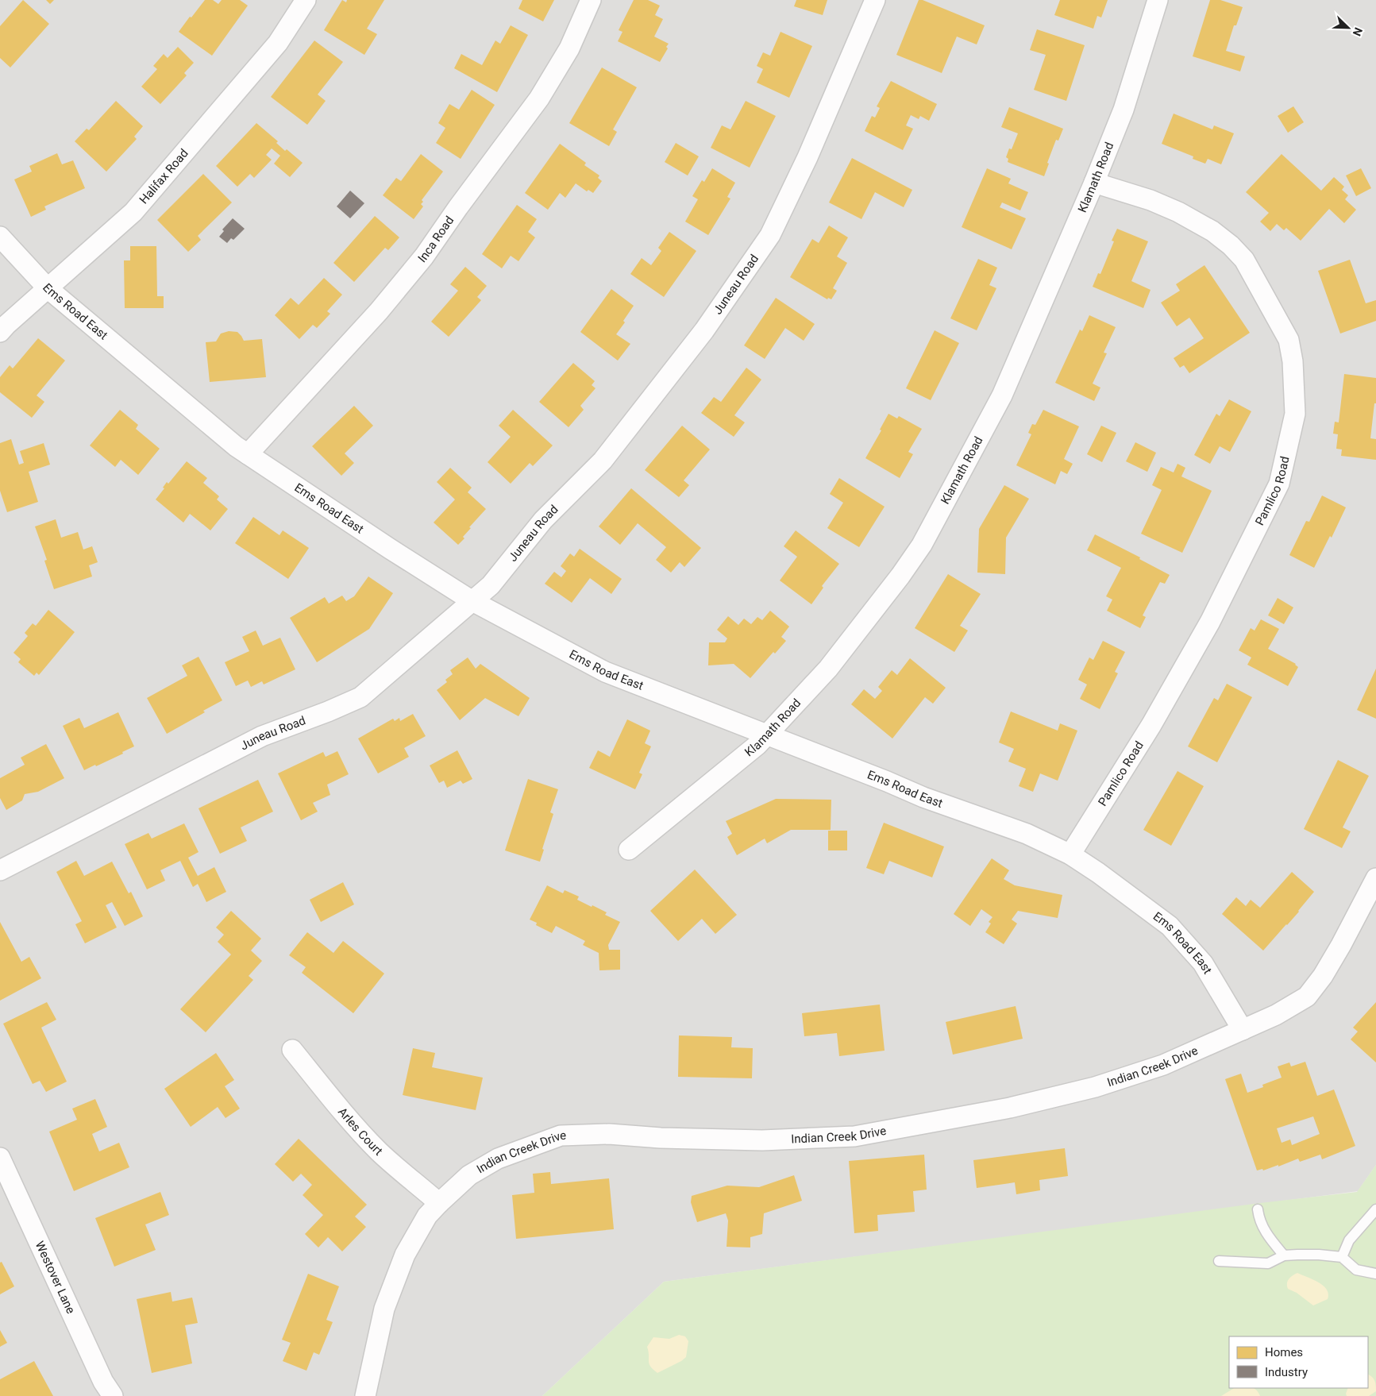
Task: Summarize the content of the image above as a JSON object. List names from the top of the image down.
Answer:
{
  "streets": {
    "street": [
      "Halifax Road",
      "Klamath Road",
      "Inca Road",
      "Juneau Road",
      "Ems Road East",
      "Pamlico Road",
      "Indian Creek Drive",
      "Arles Court",
      "Westover Lane"
    ]
  },
  "crossings": [
    ["Halifax Road", "Ems Road East"],
    ["Klamath Road", "Ems Road East"],
    ["Klamath Road", "Pamlico Road"],
    ["Inca Road", "Ems Road East"],
    ["Juneau Road", "Ems Road East"],
    ["Ems Road East", "Pamlico Road"],
    ["Ems Road East", "Indian Creek Drive"],
    ["Indian Creek Drive", "Arles Court"]
  ],
  "legend": ["Homes", "Industry"],
  "north": "bottom right"
}
